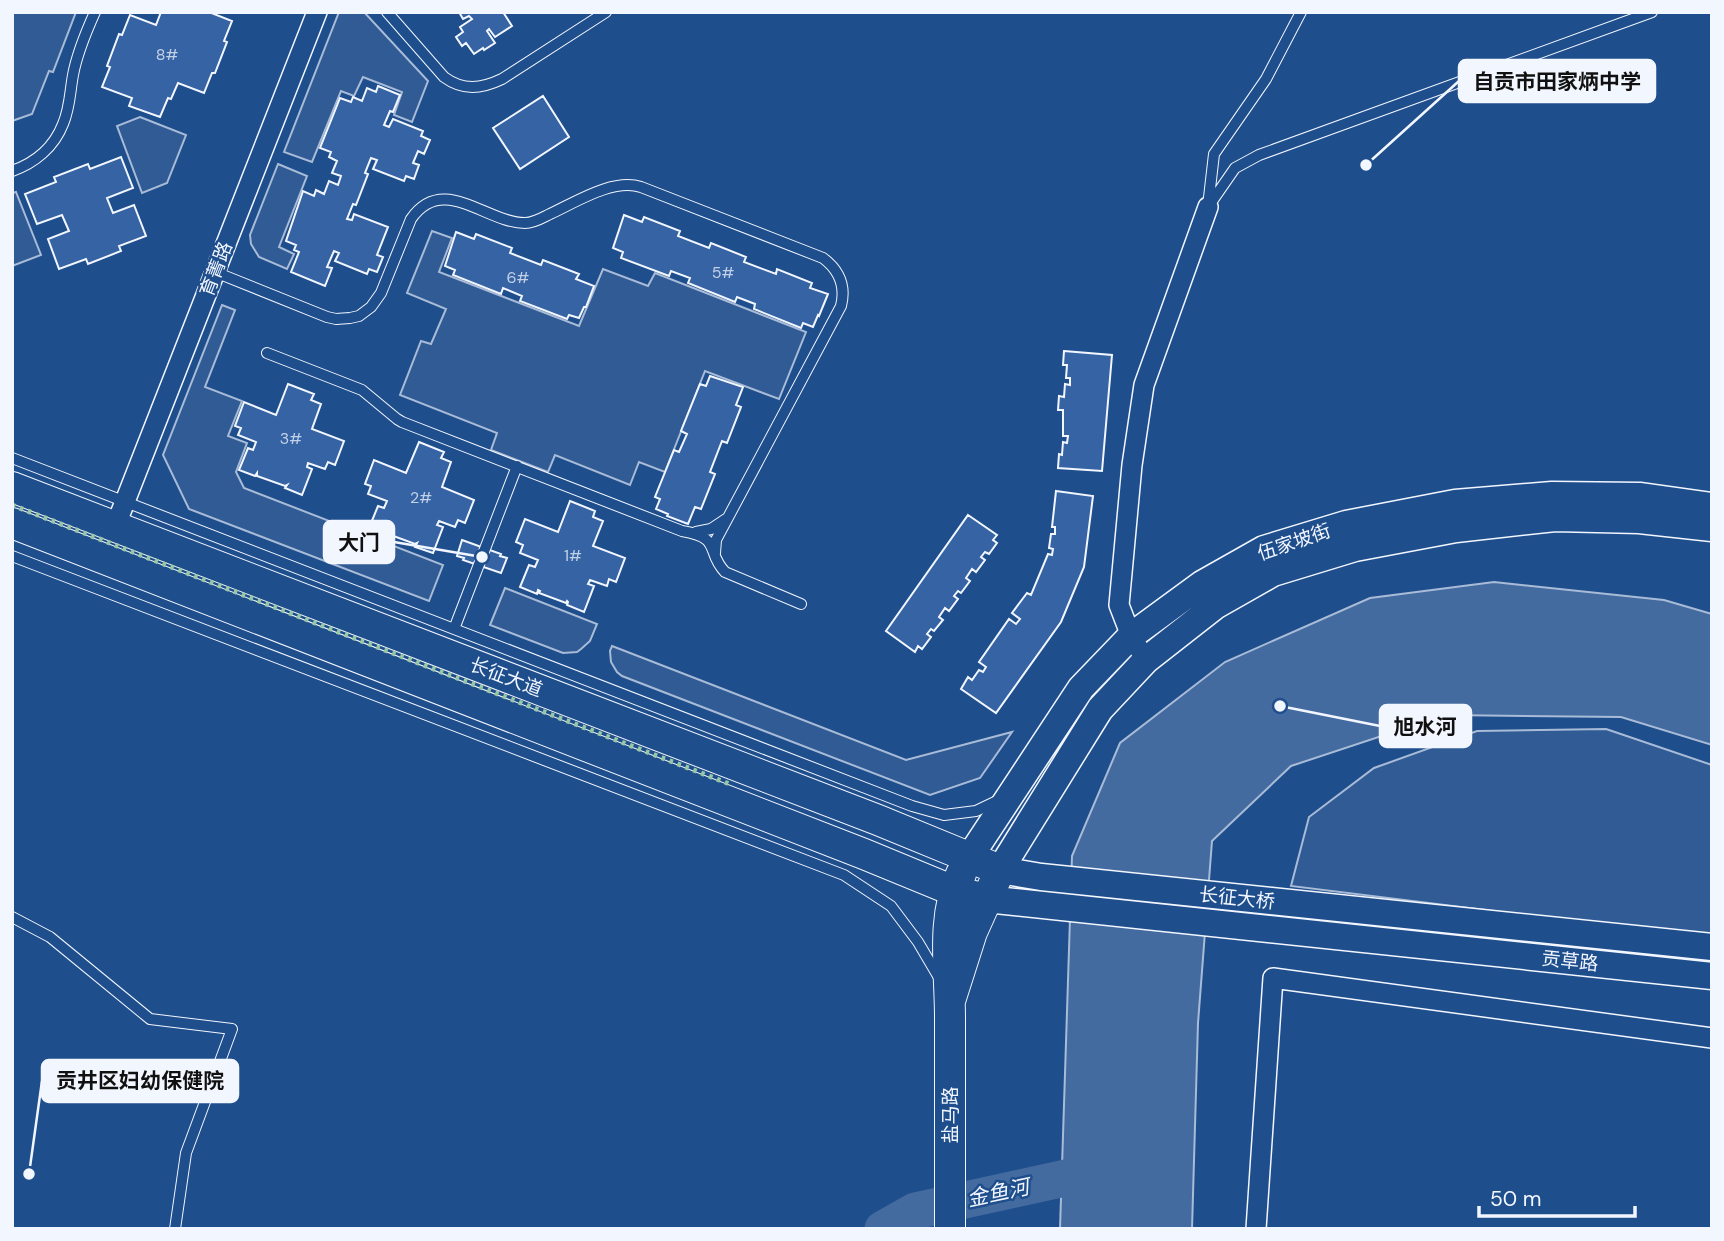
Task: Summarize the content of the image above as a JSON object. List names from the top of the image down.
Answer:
{
  "streets": {
    "main road": ["长征大道", "盐马路"],
    "street": [
      "育菁路",
      "伍家坡街",
      "长征大桥",
      "贡草路"
    ]
  },
  "crossings": [
    ["育菁路", "长征大道"],
    ["伍家坡街", "长征大道"],
    ["伍家坡街", "长征大桥"],
    ["伍家坡街", "盐马路"],
    ["长征大道", "长征大桥"],
    ["长征大道", "盐马路"],
    ["长征大桥", "贡草路"]
  ],
  "water": ["金鱼河"],
  "places": [
    "自贡市田家炳中学",
    "大门",
    "旭水河",
    "贡井区妇幼保健院"
  ],
  "house_numbers": [
    "8#",
    "5#",
    "6#",
    "3#",
    "2#",
    "1#"
  ],
  "scale_bar": "50 m"
}
